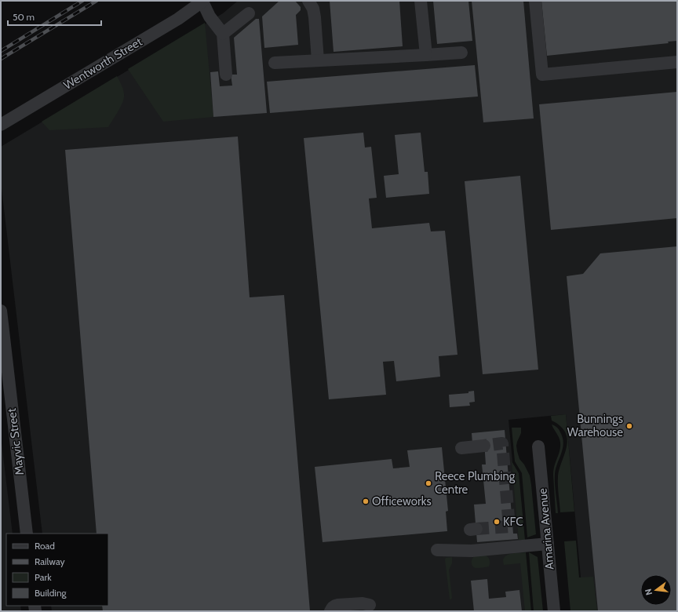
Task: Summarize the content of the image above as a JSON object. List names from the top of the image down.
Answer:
{
  "streets": {
    "street": ["Wentworth Street", "Mayvic Street", "Amarina Avenue"]
  },
  "places": [
    "Bunnings Warehouse",
    "Reece Plumbing Centre",
    "Officeworks",
    "KFC"
  ],
  "legend": [
    "Road",
    "Railway",
    "Park",
    "Building"
  ],
  "scale_bar": "50 m",
  "north": "left"
}
